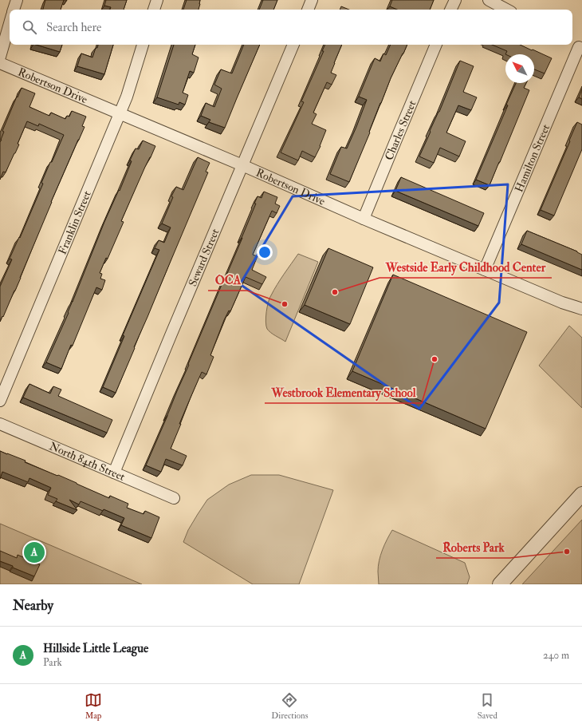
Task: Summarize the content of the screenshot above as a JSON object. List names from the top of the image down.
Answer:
{
  "streets": {
    "street": [
      "Robertson Drive",
      "Charles Street",
      "Hamilton Street",
      "Franklin Street",
      "Seward Street",
      "North 84th Street"
    ]
  },
  "crossings": [
    ["Robertson Drive", "Charles Street"],
    ["Robertson Drive", "Hamilton Street"],
    ["Robertson Drive", "Franklin Street"],
    ["Robertson Drive", "Seward Street"],
    ["Seward Street", "North 84th Street"]
  ],
  "places": [
    "Westside Early Childhood Center",
    "OCA",
    "Westbrook Elementary School",
    "Roberts Park"
  ],
  "north": "top left",
  "page": {
    "search": "Search here",
    "pins": "A",
    "heading": "Nearby",
    "list": [
      {
        "mark": "A",
        "name": "Hillside Little League",
        "note": "Park",
        "value": "240 m"
      }
    ],
    "nav": ["Map", "Directions", "Saved"]
  }
}
